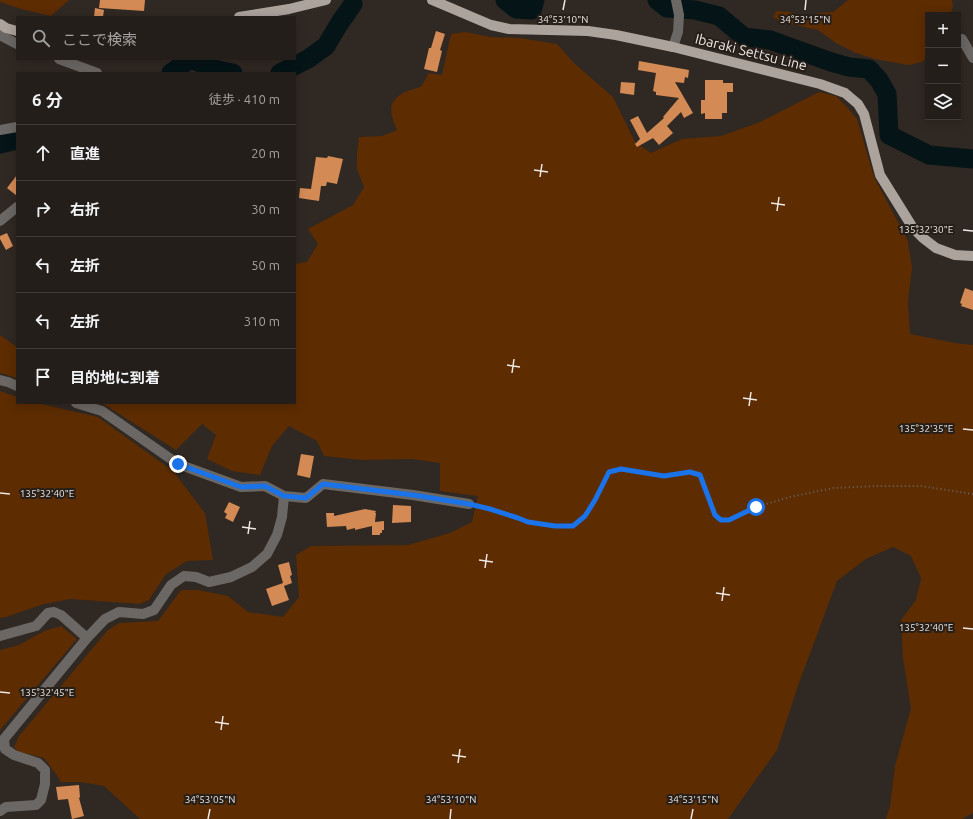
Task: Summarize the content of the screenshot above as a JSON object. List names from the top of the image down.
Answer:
{
  "streets": {
    "main road": ["Ibaraki Settsu Line"]
  },
  "page": {
    "map_buttons": ["+", "−"],
    "search": "ここで検索",
    "heading": ["6 分", "徒歩 · 410 m"],
    "list": [
      ["直進", "20 m"],
      ["右折", "30 m"],
      ["左折", "50 m"],
      ["左折", "310 m"],
      "目的地に到着"
    ]
  },
  "coordinates": [
    "34°53'10\"N",
    "34°53'15\"N",
    "135°32'30\"E",
    "135°32'35\"E",
    "135°32'40\"E",
    "135°32'45\"E",
    "34°53'05\"N"
  ]
}
